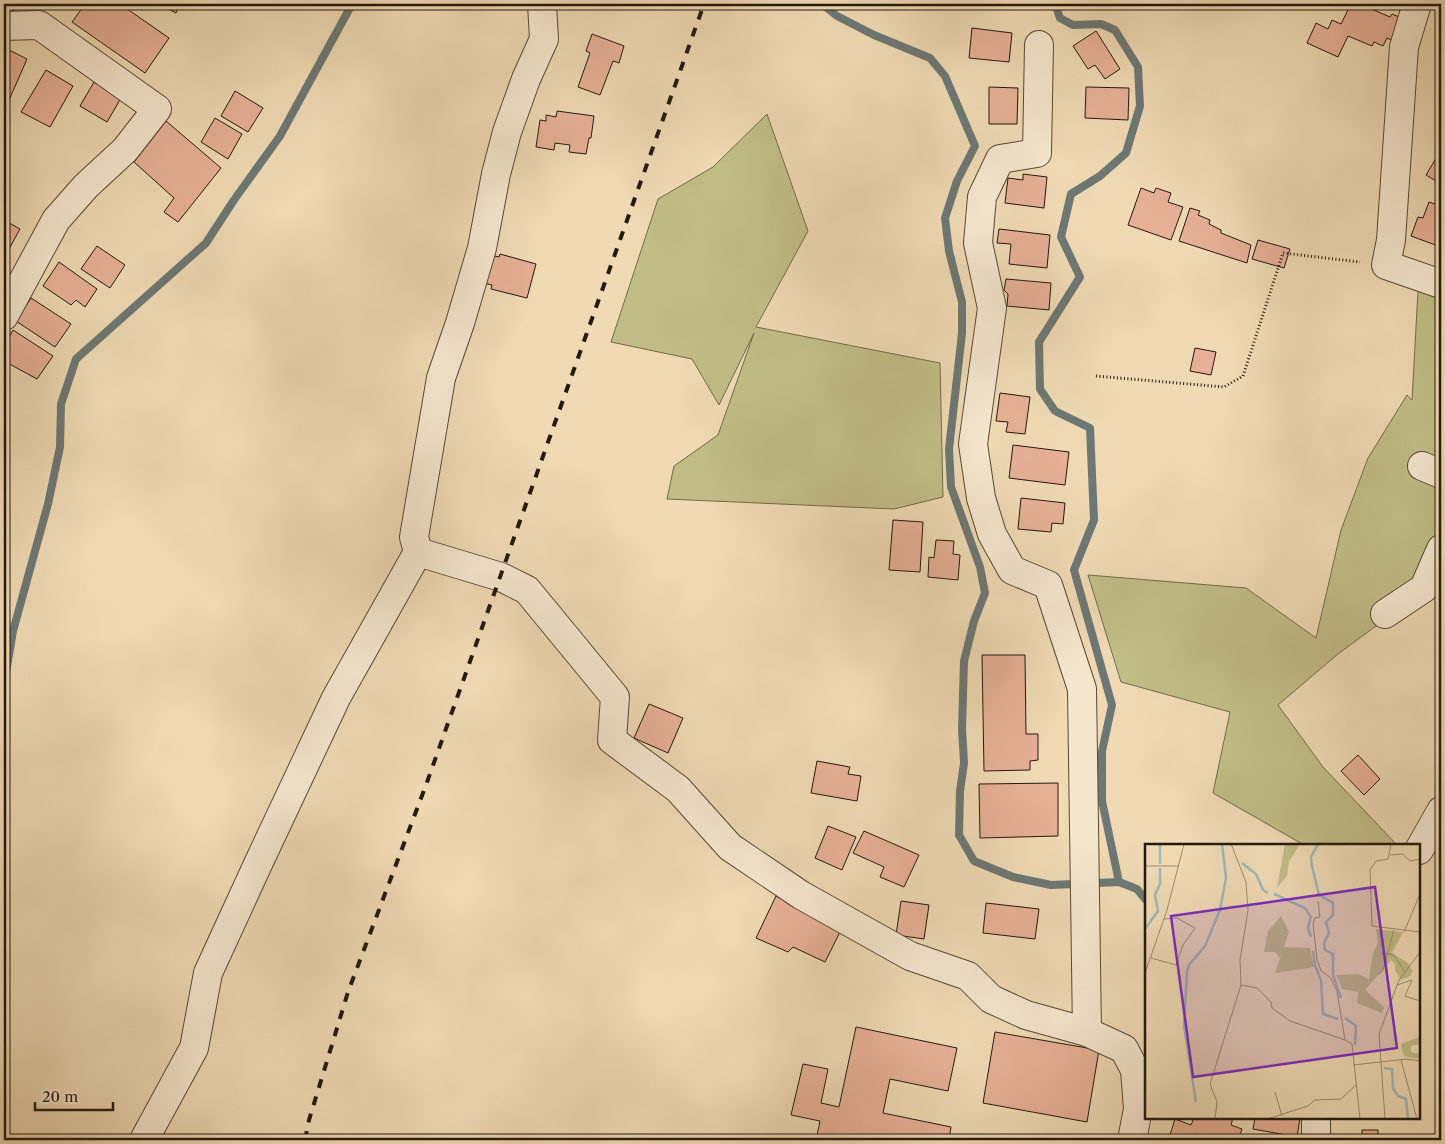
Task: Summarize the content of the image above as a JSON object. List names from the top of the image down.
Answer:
{
  "scale_bar": "20 m"
}
